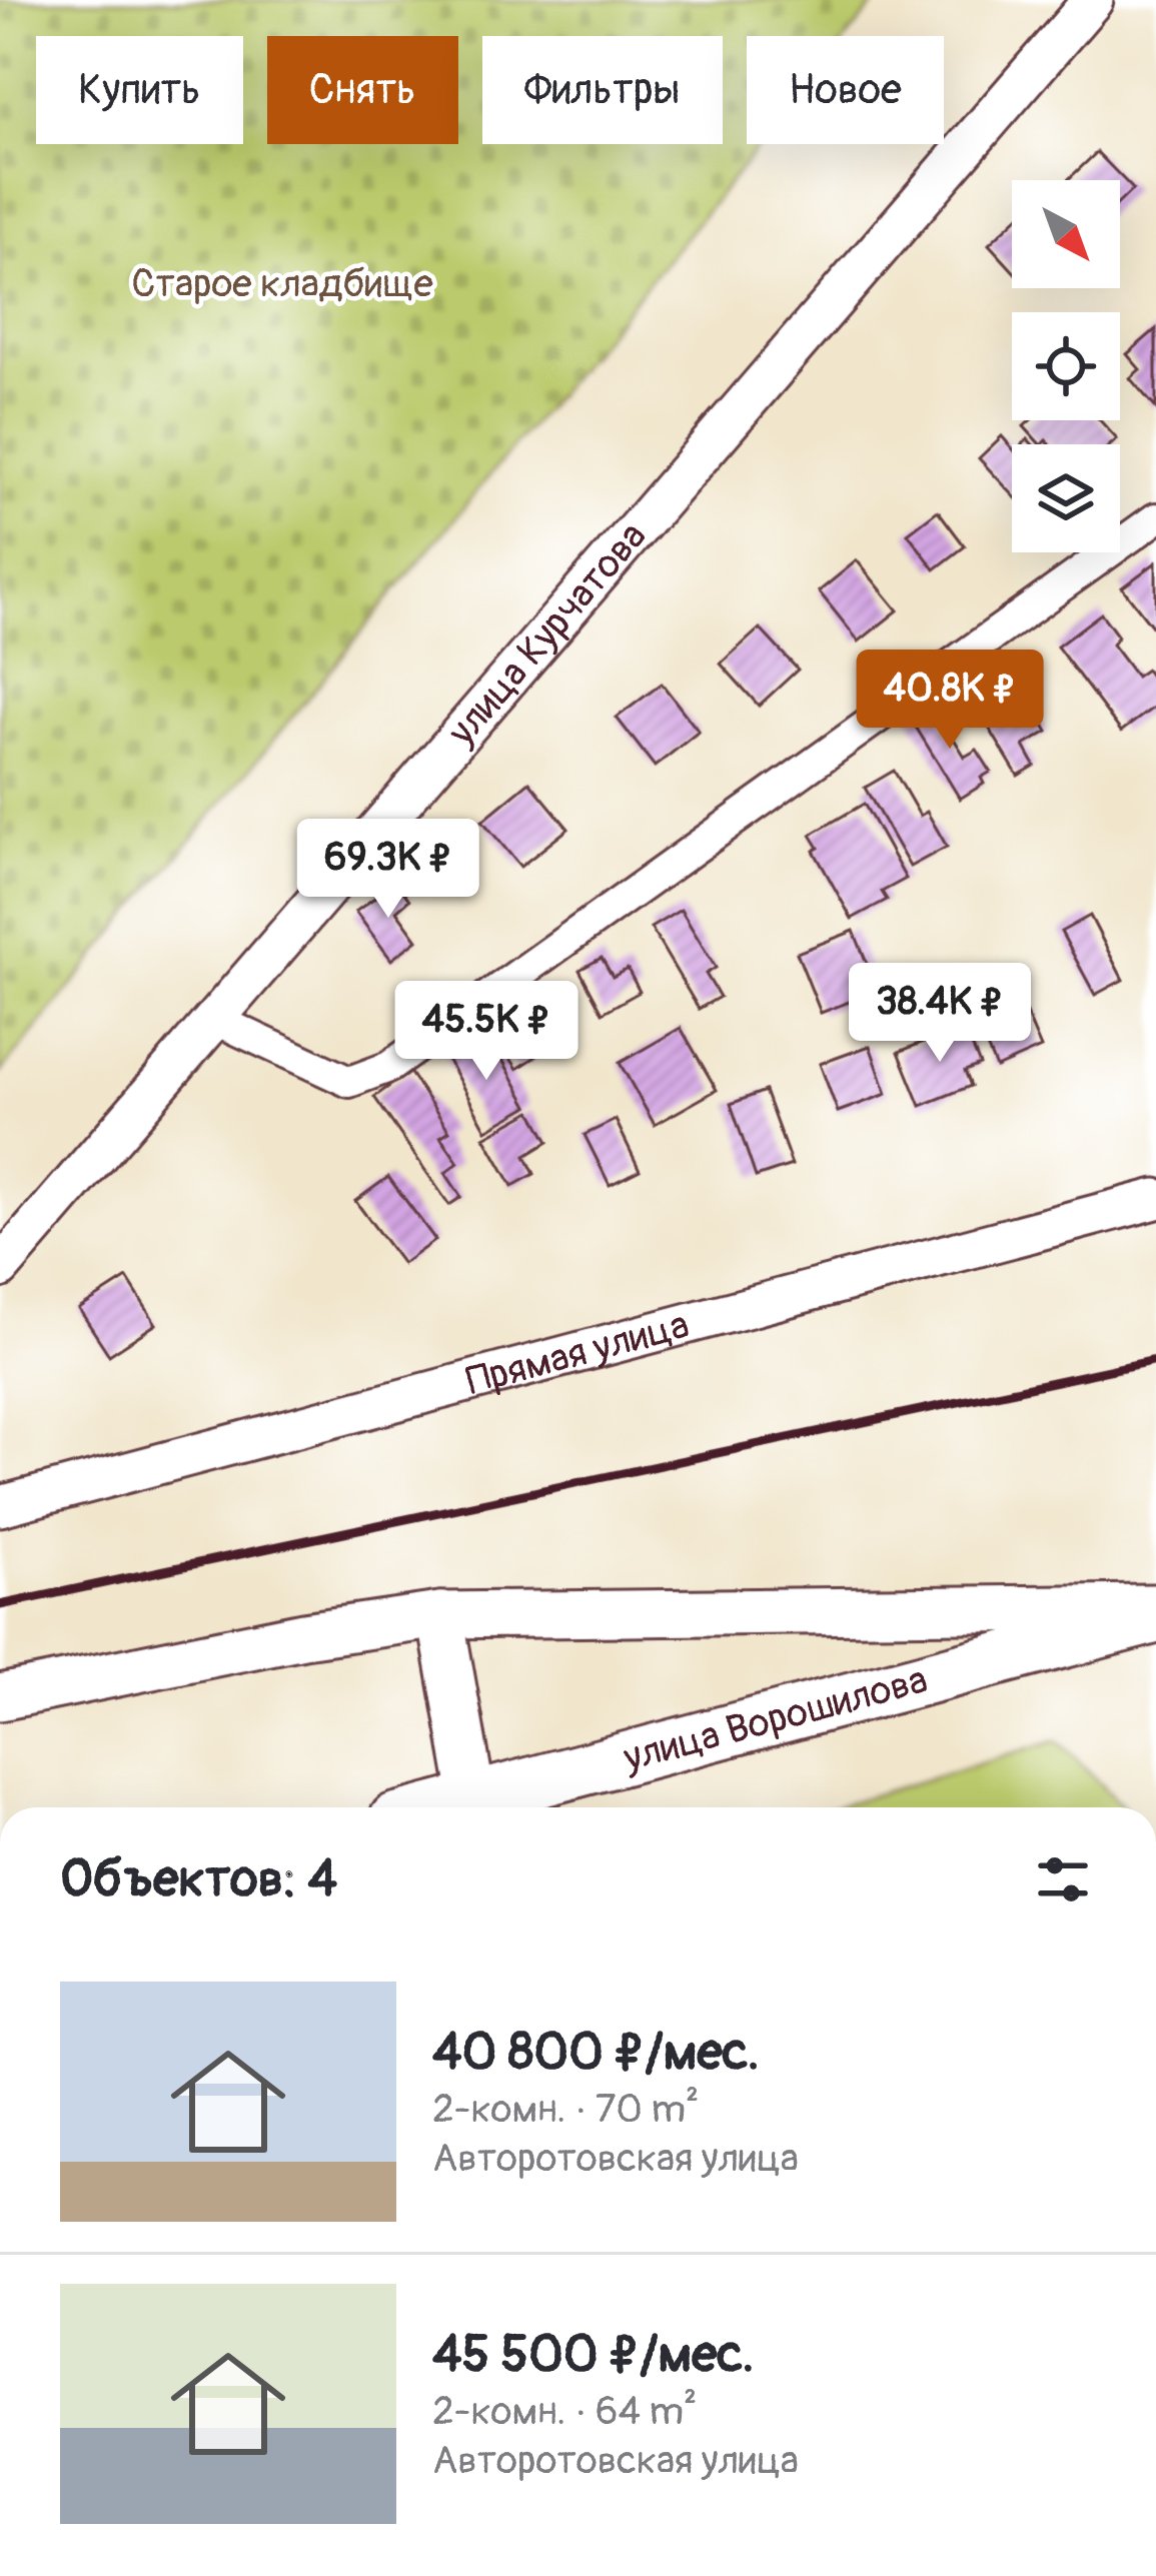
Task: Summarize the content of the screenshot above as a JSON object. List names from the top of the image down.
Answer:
{
  "streets": {
    "main road": ["улица Ворошилова"],
    "street": ["улица Курчатова", "Прямая улица"]
  },
  "parks": ["Старое кладбище"],
  "north": "bottom right",
  "page": {
    "chip": [
      "Купить",
      "Снять",
      "Фильтры",
      "Новое"
    ],
    "price": [
      "40.8K ₽",
      "69.3K ₽",
      "38.4K ₽",
      "45.5K ₽"
    ],
    "heading": "Объектов: 4",
    "list": [
      {
        "name": "40 800 ₽/мес.",
        "note": "2-комн. · 70 m² · Авторотовская улица"
      },
      {
        "name": "45 500 ₽/мес.",
        "note": "2-комн. · 64 m² · Авторотовская улица"
      }
    ]
  }
}
